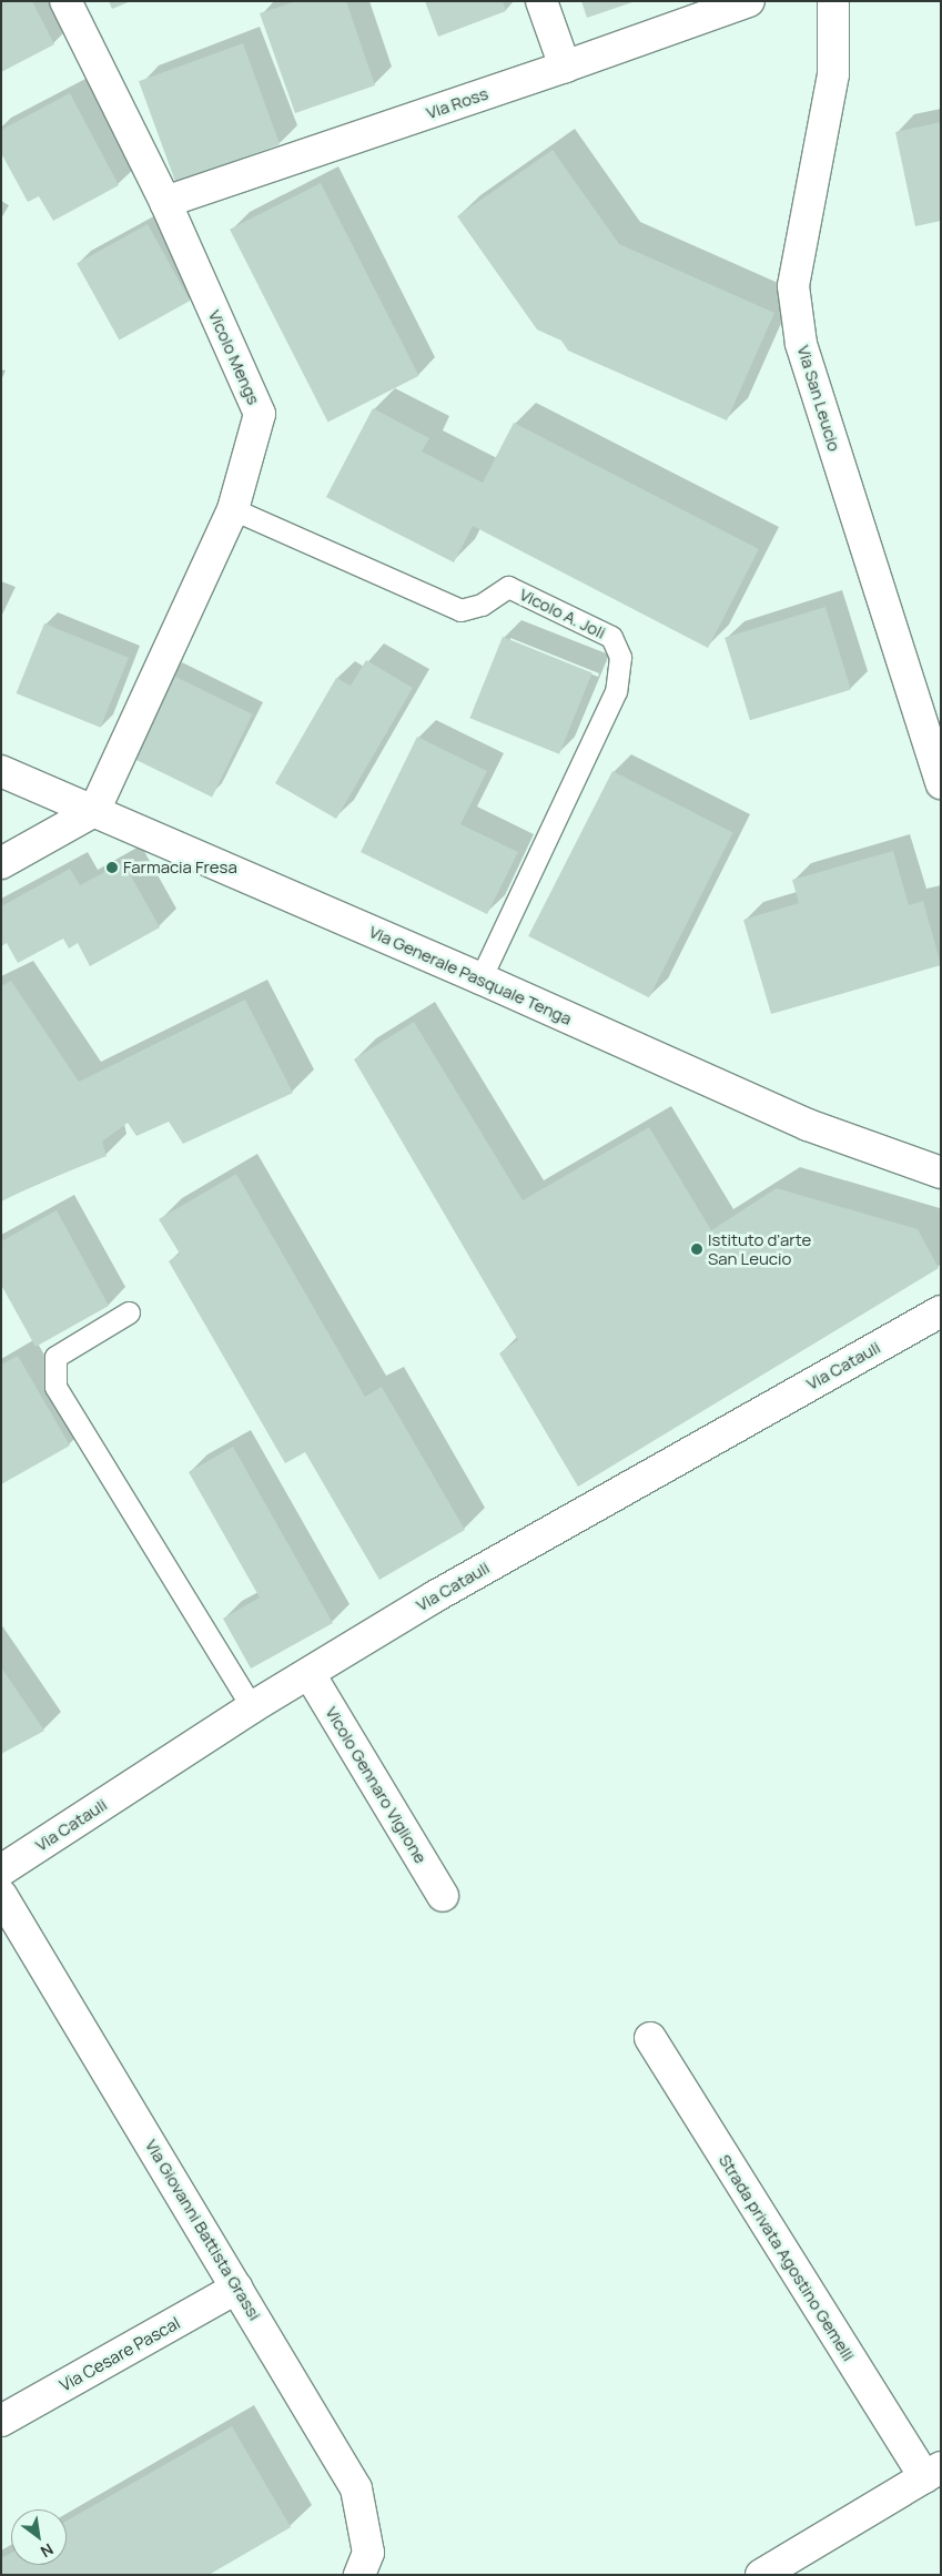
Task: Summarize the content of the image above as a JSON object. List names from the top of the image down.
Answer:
{
  "streets": {
    "street": [
      "Via Ross",
      "Vicolo Mengs",
      "Via San Leucio",
      "Via Generale Pasquale Tenga",
      "Via Catauli",
      "Vicolo Gennaro Viglione",
      "Via Giovanni Battista Grassi",
      "Strada privata Agostino Gemelli",
      "Via Cesare Pascal"
    ],
    "lane": ["Vicolo A. Joli"]
  },
  "crossings": [
    ["Via Ross", "Vicolo Mengs"],
    ["Vicolo Mengs", "Vicolo A. Joli"],
    ["Vicolo Mengs", "Via Generale Pasquale Tenga"],
    ["Vicolo A. Joli", "Via Generale Pasquale Tenga"],
    ["Via Catauli", "Vicolo Gennaro Viglione"],
    ["Via Giovanni Battista Grassi", "Via Cesare Pascal"]
  ],
  "places": ["Farmacia Fresa", "Istituto d'arte San Leucio"],
  "north": "bottom right"
}
